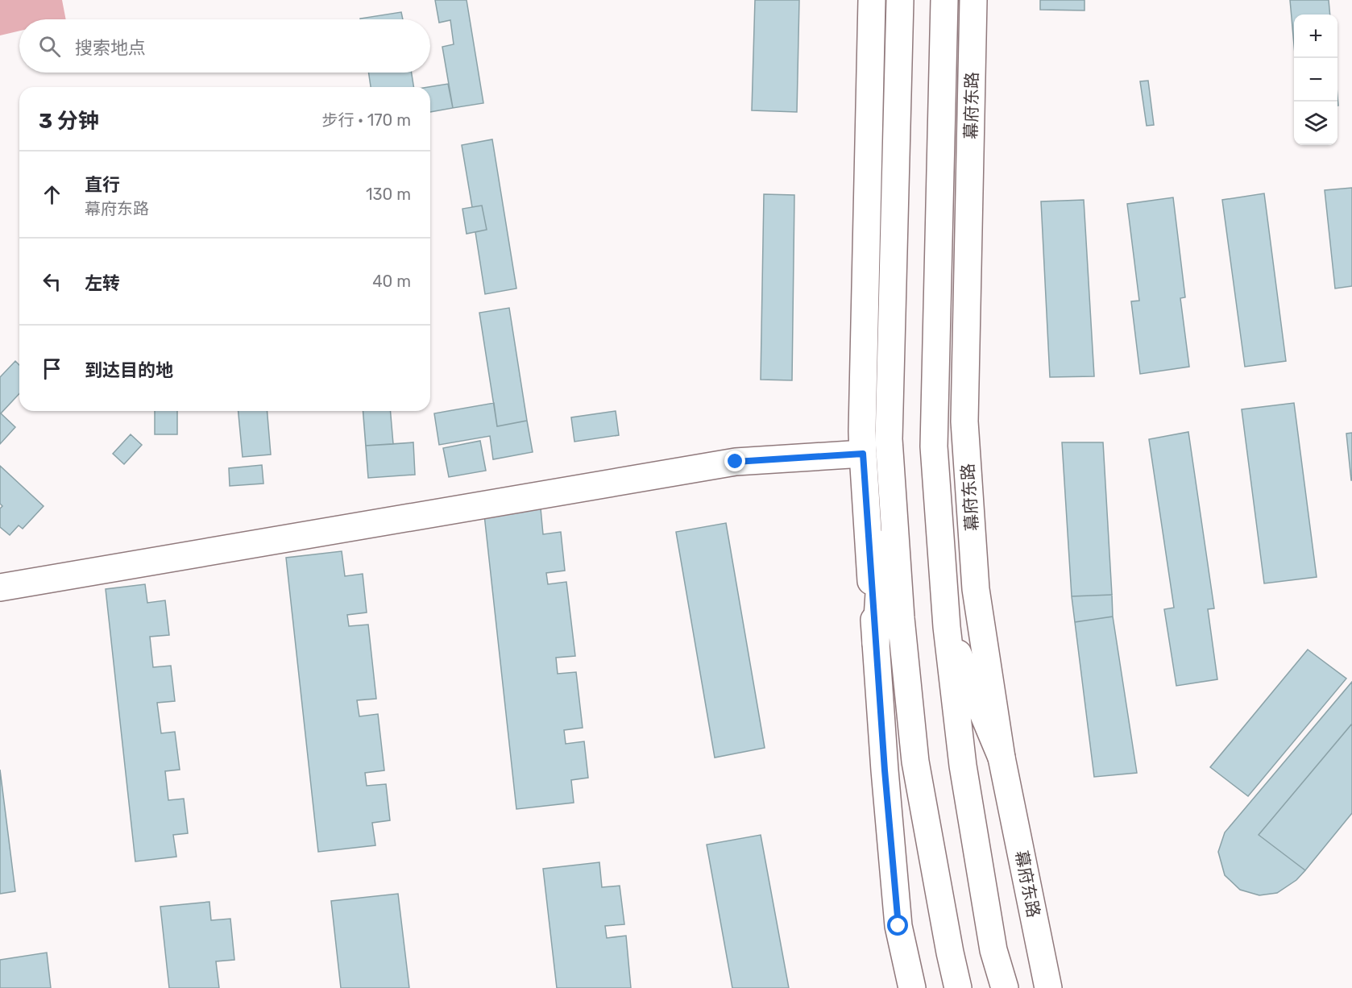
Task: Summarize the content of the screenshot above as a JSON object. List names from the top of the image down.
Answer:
{
  "streets": {
    "main road": ["幕府东路"]
  },
  "page": {
    "map_buttons": ["+", "−"],
    "search": "搜索地点",
    "heading": ["3 分钟", "步行 · 170 m"],
    "list": [
      ["直行", "幕府东路", "130 m"],
      ["左转", "40 m"],
      "到达目的地"
    ]
  }
}
